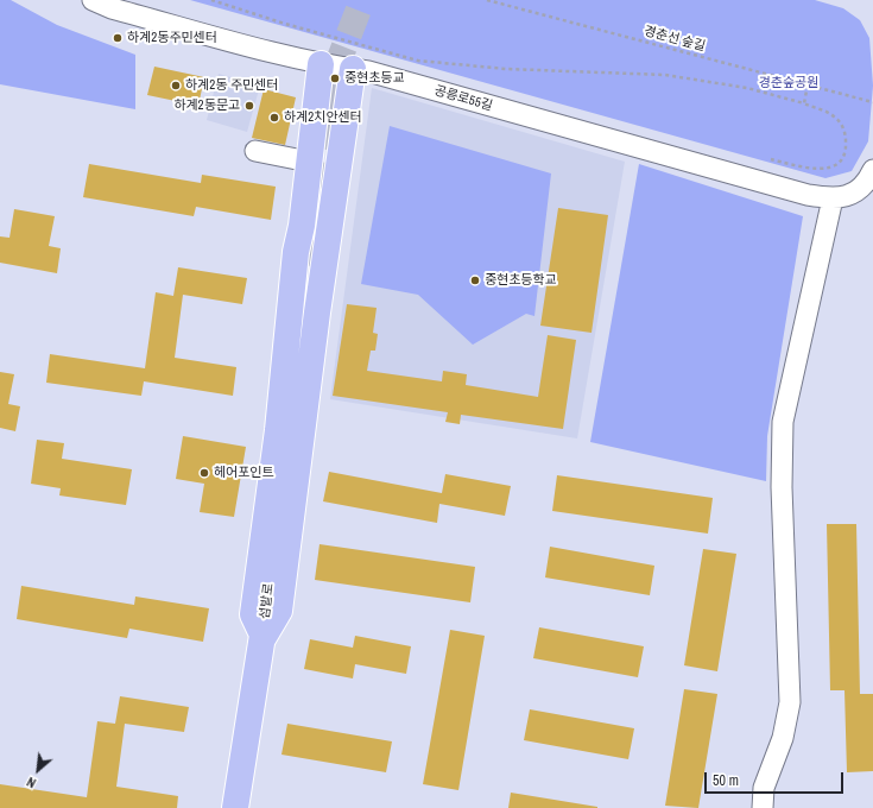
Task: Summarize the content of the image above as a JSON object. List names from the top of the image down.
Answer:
{
  "streets": {
    "main road": ["섬밭로"],
    "street": ["공릉로55길"],
    "path": ["경춘선 숲길"]
  },
  "parks": ["경춘숲공원"],
  "places": [
    "하계2동주민센터",
    "중현초등교",
    "하계2동 주민센터",
    "하계2동문고",
    "하계2치안센터",
    "중현초등학교",
    "헤어포인트"
  ],
  "scale_bar": "50 m",
  "north": "bottom left"
}
